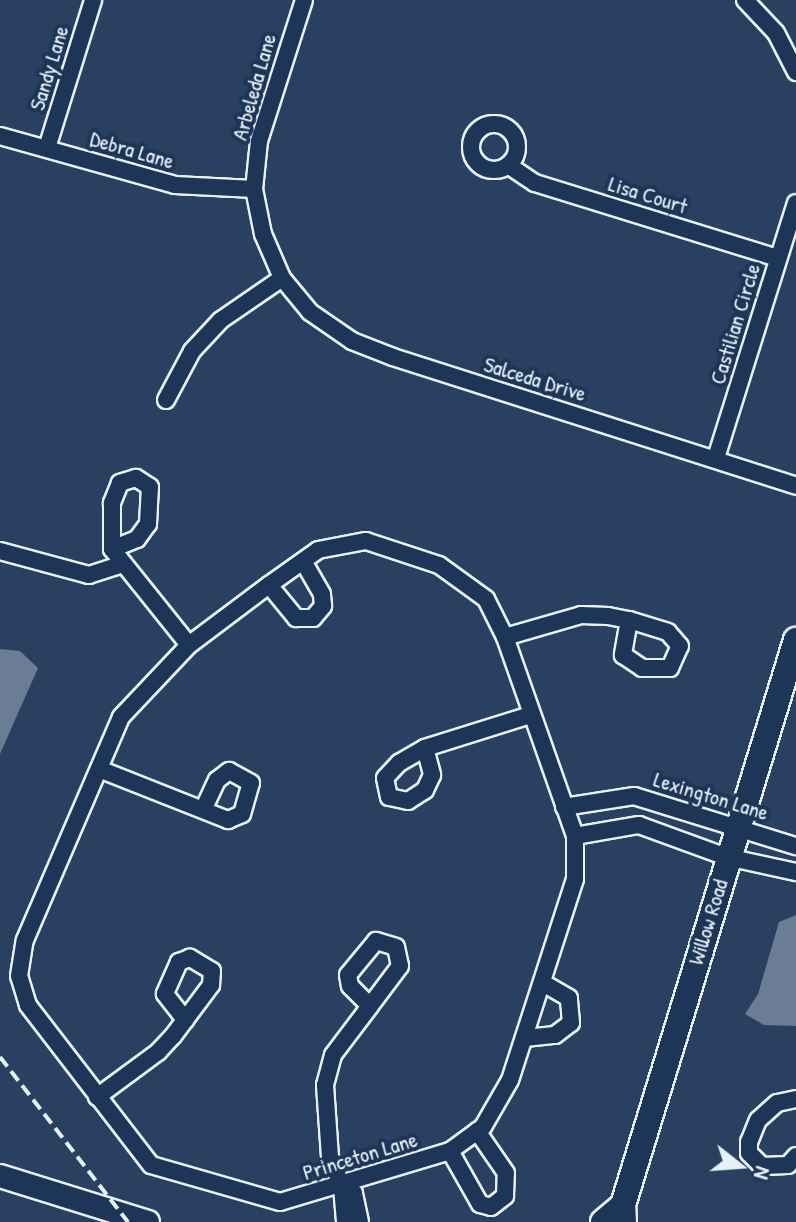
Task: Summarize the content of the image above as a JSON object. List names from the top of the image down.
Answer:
{
  "streets": {
    "main road": ["Willow Road"],
    "street": [
      "Sandy Lane",
      "Arbeleda Lane",
      "Debra Lane",
      "Lisa Court",
      "Castilian Circle",
      "Salceda Drive",
      "Lexington Lane",
      "Princeton Lane"
    ]
  },
  "crossings": [
    ["Sandy Lane", "Debra Lane"],
    ["Arbeleda Lane", "Debra Lane"],
    ["Arbeleda Lane", "Salceda Drive"],
    ["Lisa Court", "Castilian Circle"],
    ["Castilian Circle", "Salceda Drive"],
    ["Lexington Lane", "Willow Road"],
    ["Lexington Lane", "Princeton Lane"]
  ],
  "north": "right"
}
